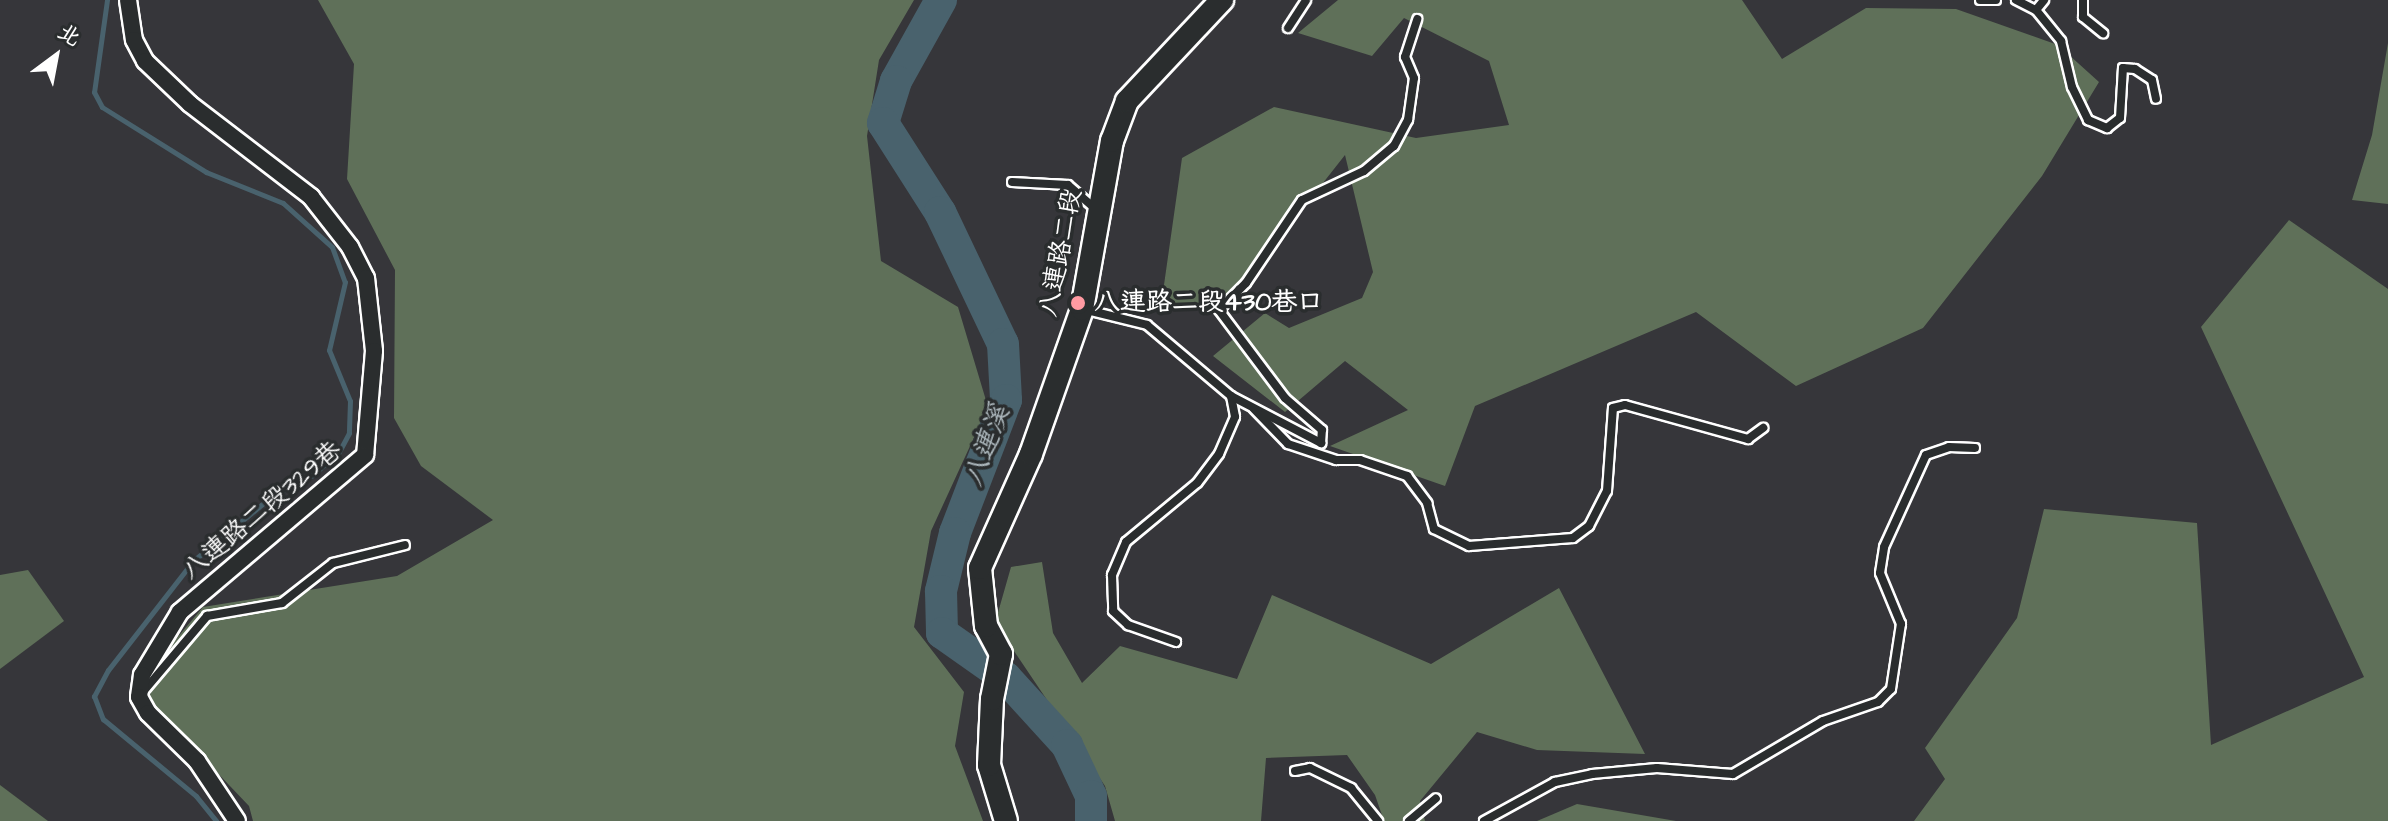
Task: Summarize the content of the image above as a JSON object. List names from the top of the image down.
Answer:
{
  "streets": {
    "street": ["八連路二段", "八連路二段329巷"]
  },
  "water": ["八連溪"],
  "places": ["八連路二段430巷口"],
  "north": "top right"
}
